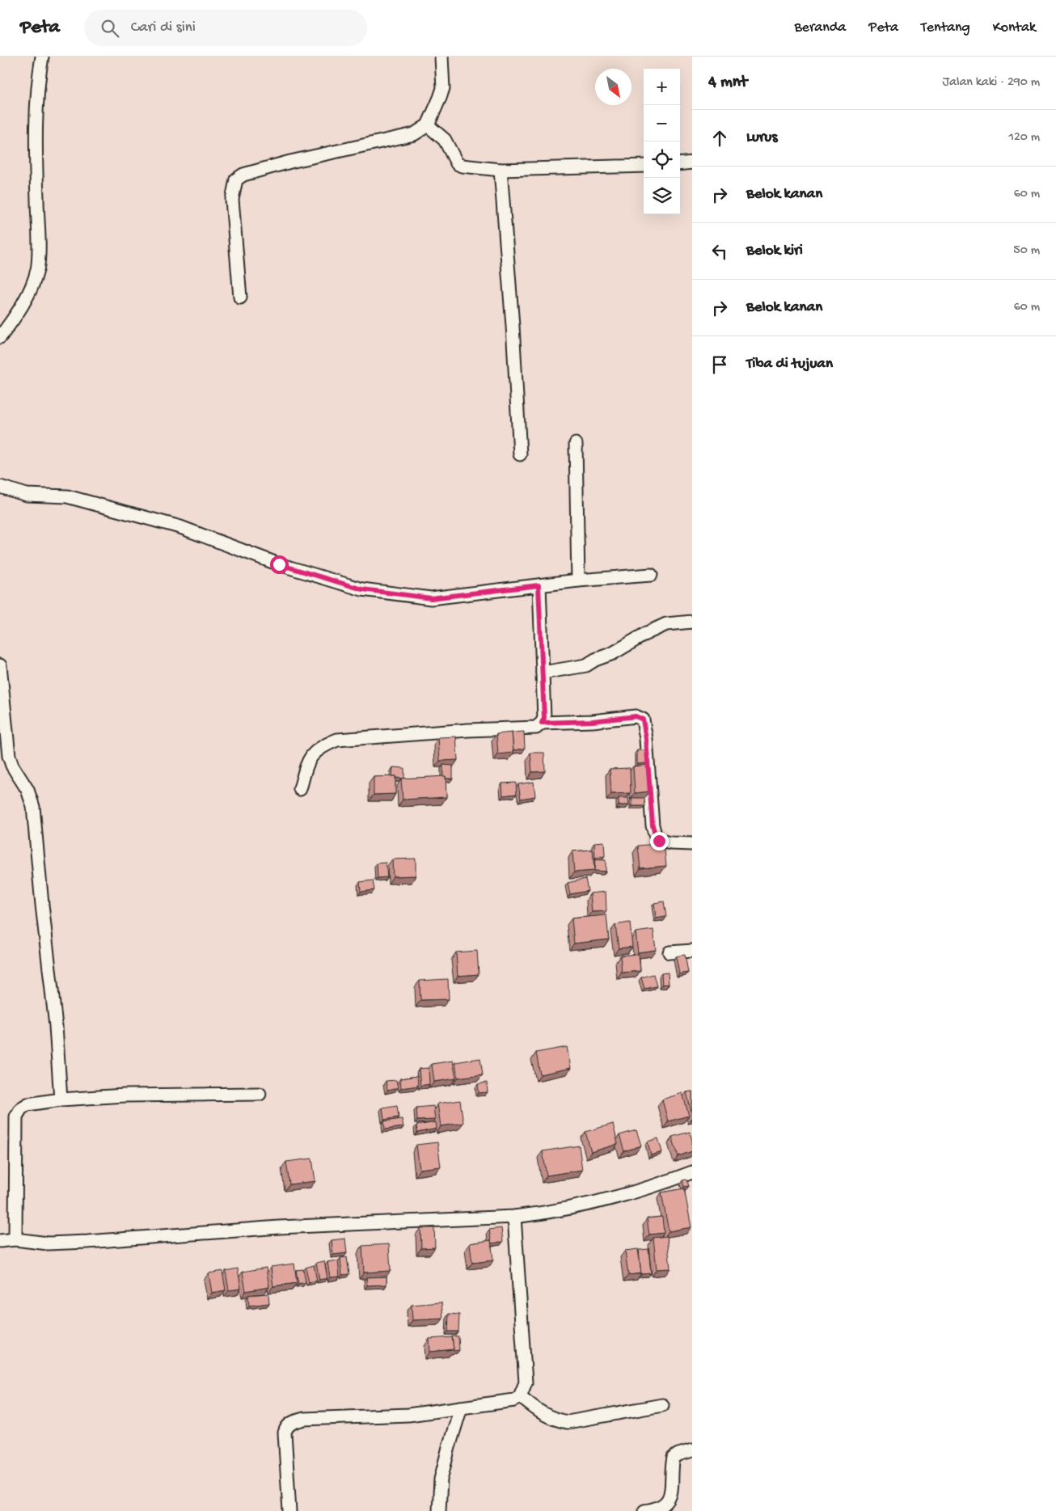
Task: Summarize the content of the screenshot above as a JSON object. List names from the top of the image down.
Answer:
{
  "north": "bottom right",
  "page": {
    "header": "Peta",
    "search": "Cari di sini",
    "nav": [
      "Beranda",
      "Peta",
      "Tentang",
      "Kontak"
    ],
    "heading": ["4 mnt", "Jalan kaki · 290 m"],
    "map_buttons": ["+", "−"],
    "list": [
      ["Lurus", "120 m"],
      ["Belok kanan", "60 m"],
      ["Belok kiri", "50 m"],
      ["Belok kanan", "60 m"],
      "Tiba di tujuan"
    ]
  }
}
